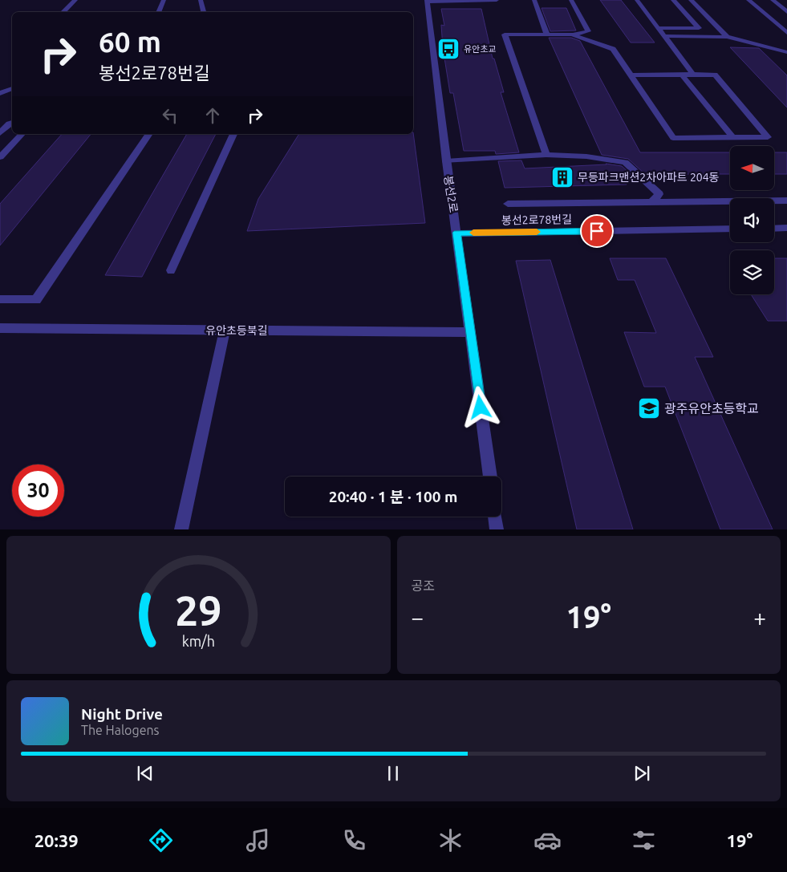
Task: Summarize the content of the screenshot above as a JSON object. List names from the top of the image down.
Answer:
{
  "streets": {
    "street": ["봉선2로", "봉선2로78번길", "유안초등북길"]
  },
  "crossings": [
    ["봉선2로", "봉선2로78번길"],
    ["봉선2로", "유안초등북길"]
  ],
  "places": {
    "bus stop": ["유안초교"],
    "building": ["무등파크맨션2차아파트 204동"],
    "school or university": ["광주유안초등학교"]
  },
  "north": "left",
  "page": {
    "turn": ["60 m", "봉선2로78번길"],
    "limit": "30",
    "trip": "20:40 · 1 분 · 100 m",
    "tile": "공조",
    "heat": ["−", "19°", "+"],
    "song": ["Night Drive", "The Halogens"],
    "tabs": ["20:39", "19°"],
    "gauge": ["29", "km/h"]
  }
}
